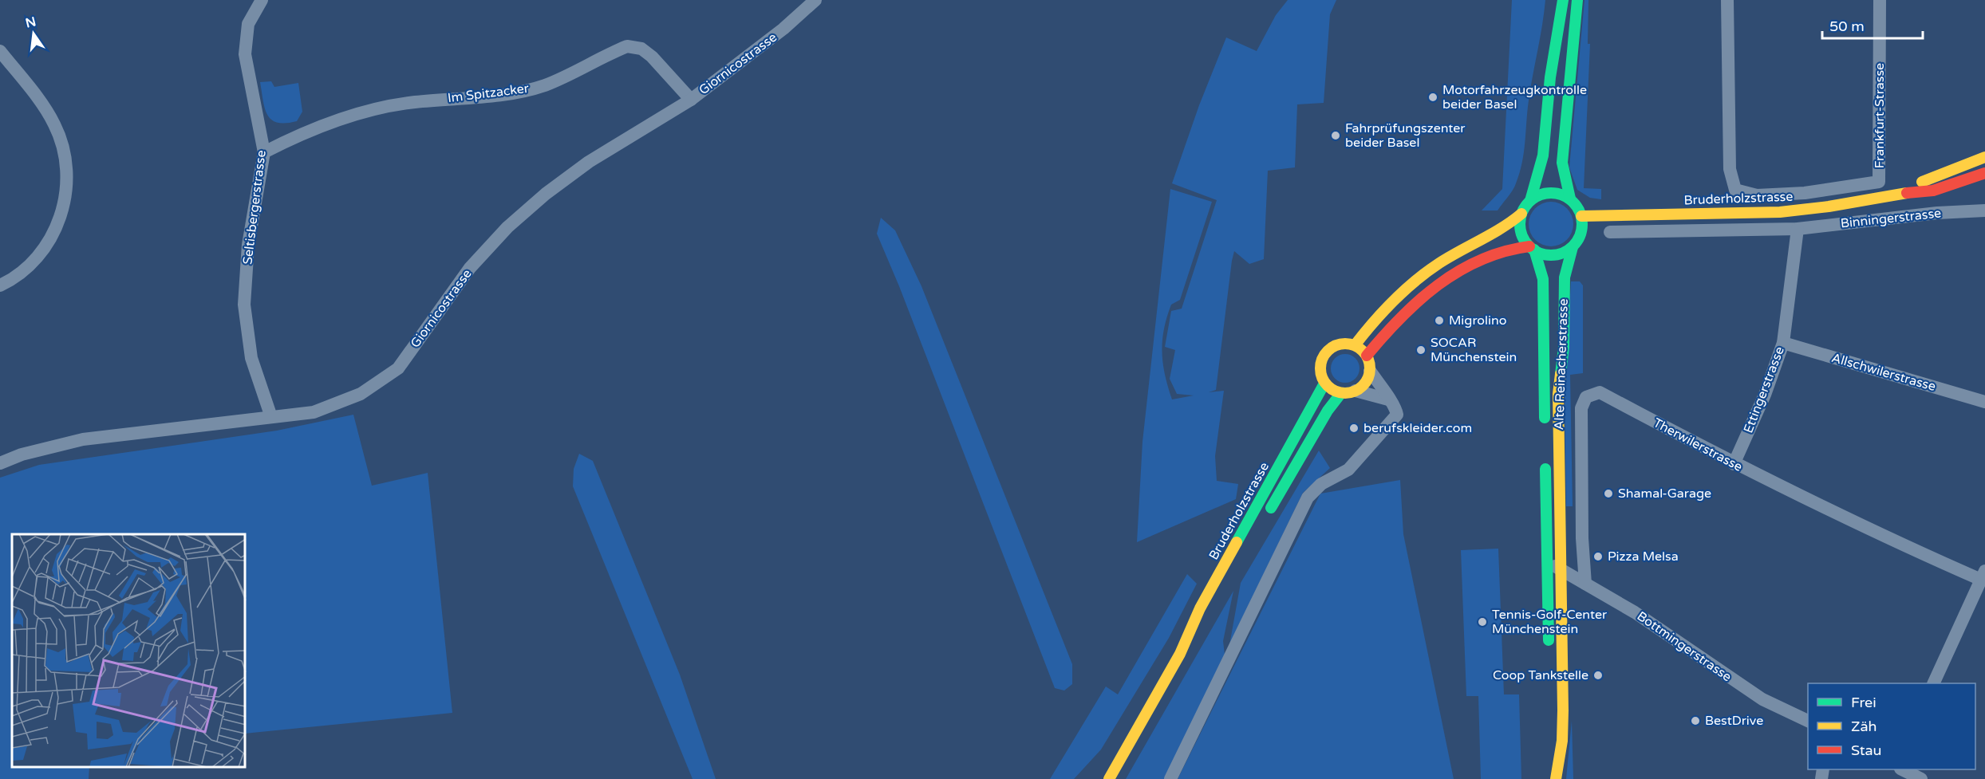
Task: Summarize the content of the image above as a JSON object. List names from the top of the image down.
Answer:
{
  "streets": {
    "main road": ["Bruderholzstrasse", "Alte Reinacherstrasse"],
    "street": [
      "Giornicostrasse",
      "Im Spitzacker",
      "Frankfurt-Strasse",
      "Seltisbergerstrasse",
      "Binningerstrasse",
      "Allschwilerstrasse",
      "Ettingerstrasse",
      "Therwilerstrasse",
      "Bottmingerstrasse"
    ]
  },
  "crossings": [
    ["Giornicostrasse", "Im Spitzacker"],
    ["Giornicostrasse", "Seltisbergerstrasse"],
    ["Im Spitzacker", "Seltisbergerstrasse"],
    ["Bruderholzstrasse", "Alte Reinacherstrasse"],
    ["Binningerstrasse", "Ettingerstrasse"],
    ["Alte Reinacherstrasse", "Bottmingerstrasse"],
    ["Allschwilerstrasse", "Ettingerstrasse"],
    ["Ettingerstrasse", "Therwilerstrasse"],
    ["Therwilerstrasse", "Bottmingerstrasse"]
  ],
  "places": [
    "Motorfahrzeugkontrolle beider Basel",
    "Fahrprüfungszenter beider Basel",
    "Migrolino",
    "SOCAR Münchenstein",
    "berufskleider.com",
    "Shamal-Garage",
    "Pizza Melsa",
    "Tennis-Golf-Center Münchenstein",
    "Coop Tankstelle",
    "BestDrive"
  ],
  "legend": ["Frei", "Zäh", "Stau"],
  "scale_bar": "50 m",
  "north": "top"
}
